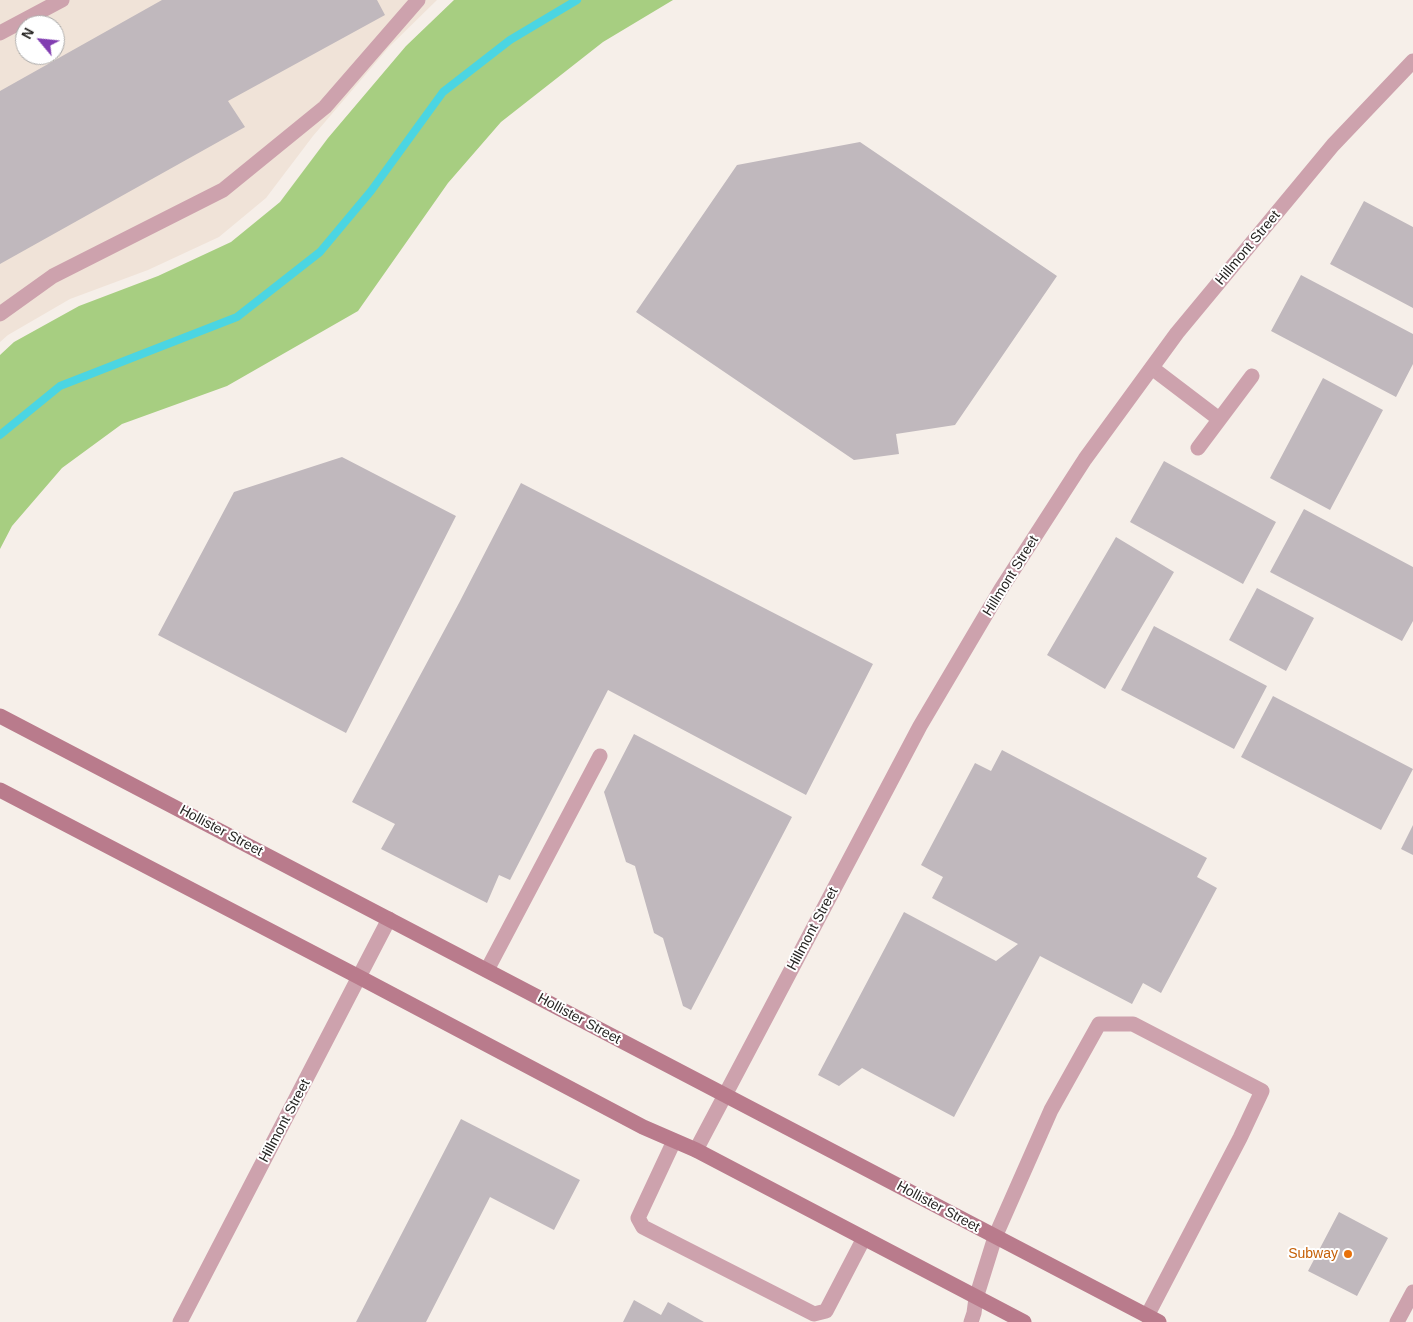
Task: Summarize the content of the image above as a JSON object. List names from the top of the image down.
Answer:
{
  "streets": {
    "main road": ["Hollister Street"],
    "street": ["Hillmont Street"]
  },
  "crossings": [
    ["Hillmont Street", "Hollister Street"]
  ],
  "places": ["Subway"],
  "north": "top left"
}
